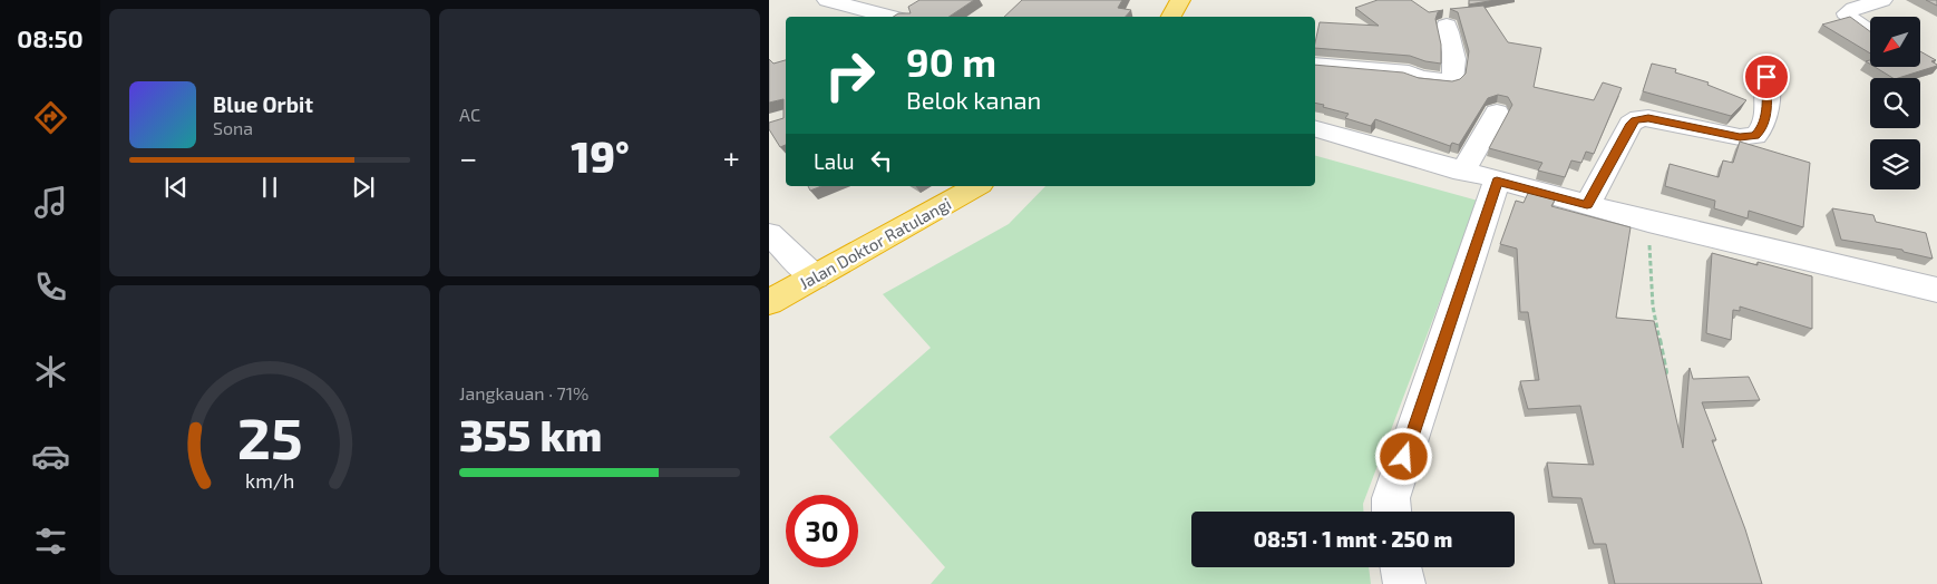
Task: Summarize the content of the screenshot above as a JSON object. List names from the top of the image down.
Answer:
{
  "streets": {
    "highway": ["Jalan Doktor Ratulangi"]
  },
  "north": "bottom left",
  "page": {
    "tabs": "08:50",
    "tile": [
      "AC",
      ["Jangkauan · 71%", "355 km"]
    ],
    "turn": ["90 m", "Belok kanan"],
    "song": ["Blue Orbit", "Sona"],
    "heat": ["−", "19°", "+"],
    "then": "Lalu",
    "limit": "30",
    "trip": "08:51 · 1 mnt · 250 m",
    "gauge": ["25", "km/h"]
  }
}
